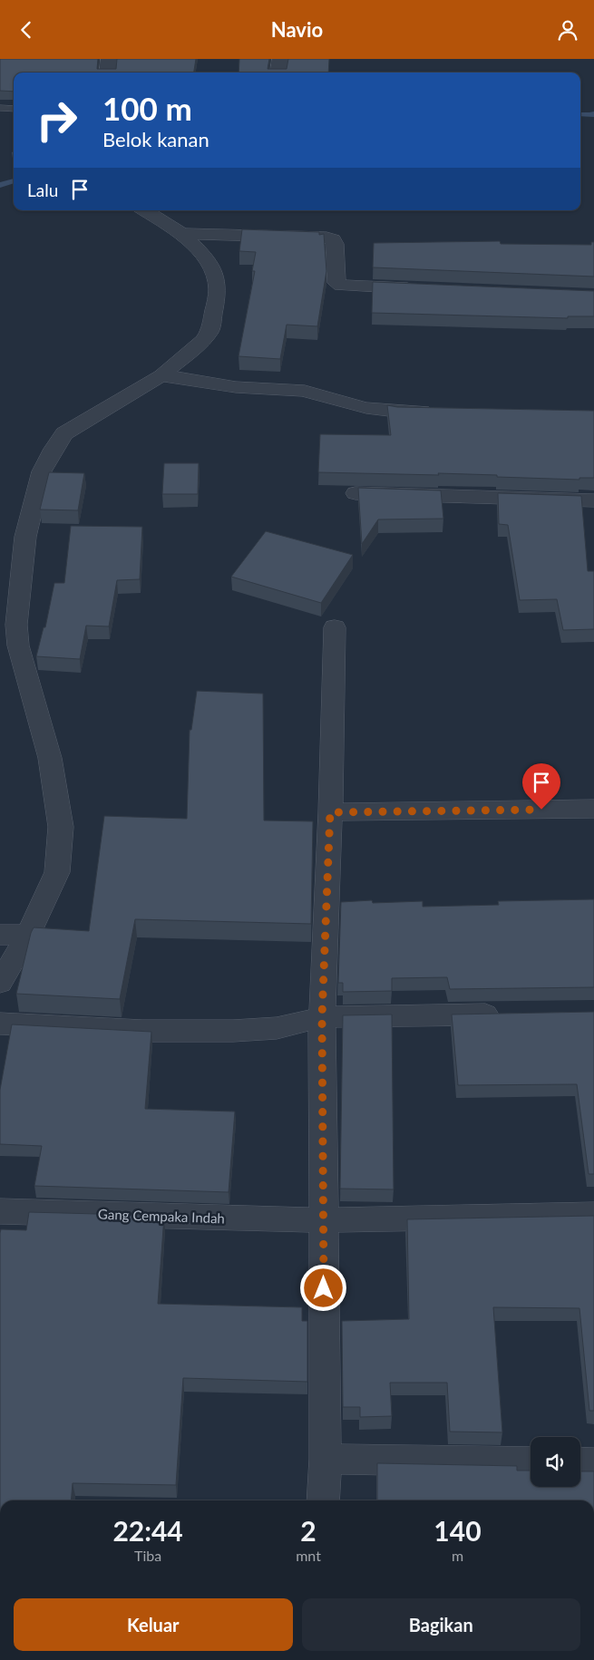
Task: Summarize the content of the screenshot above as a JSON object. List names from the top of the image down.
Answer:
{
  "streets": {
    "street": ["Gang Cempaka Indah"]
  },
  "page": {
    "header": "Navio",
    "turn": ["100 m", "Belok kanan"],
    "then": "Lalu",
    "eta": [
      "22:44",
      "Tiba",
      "2",
      "mnt",
      "140",
      "m"
    ],
    "buttons": ["Keluar", "Bagikan"]
  }
}
